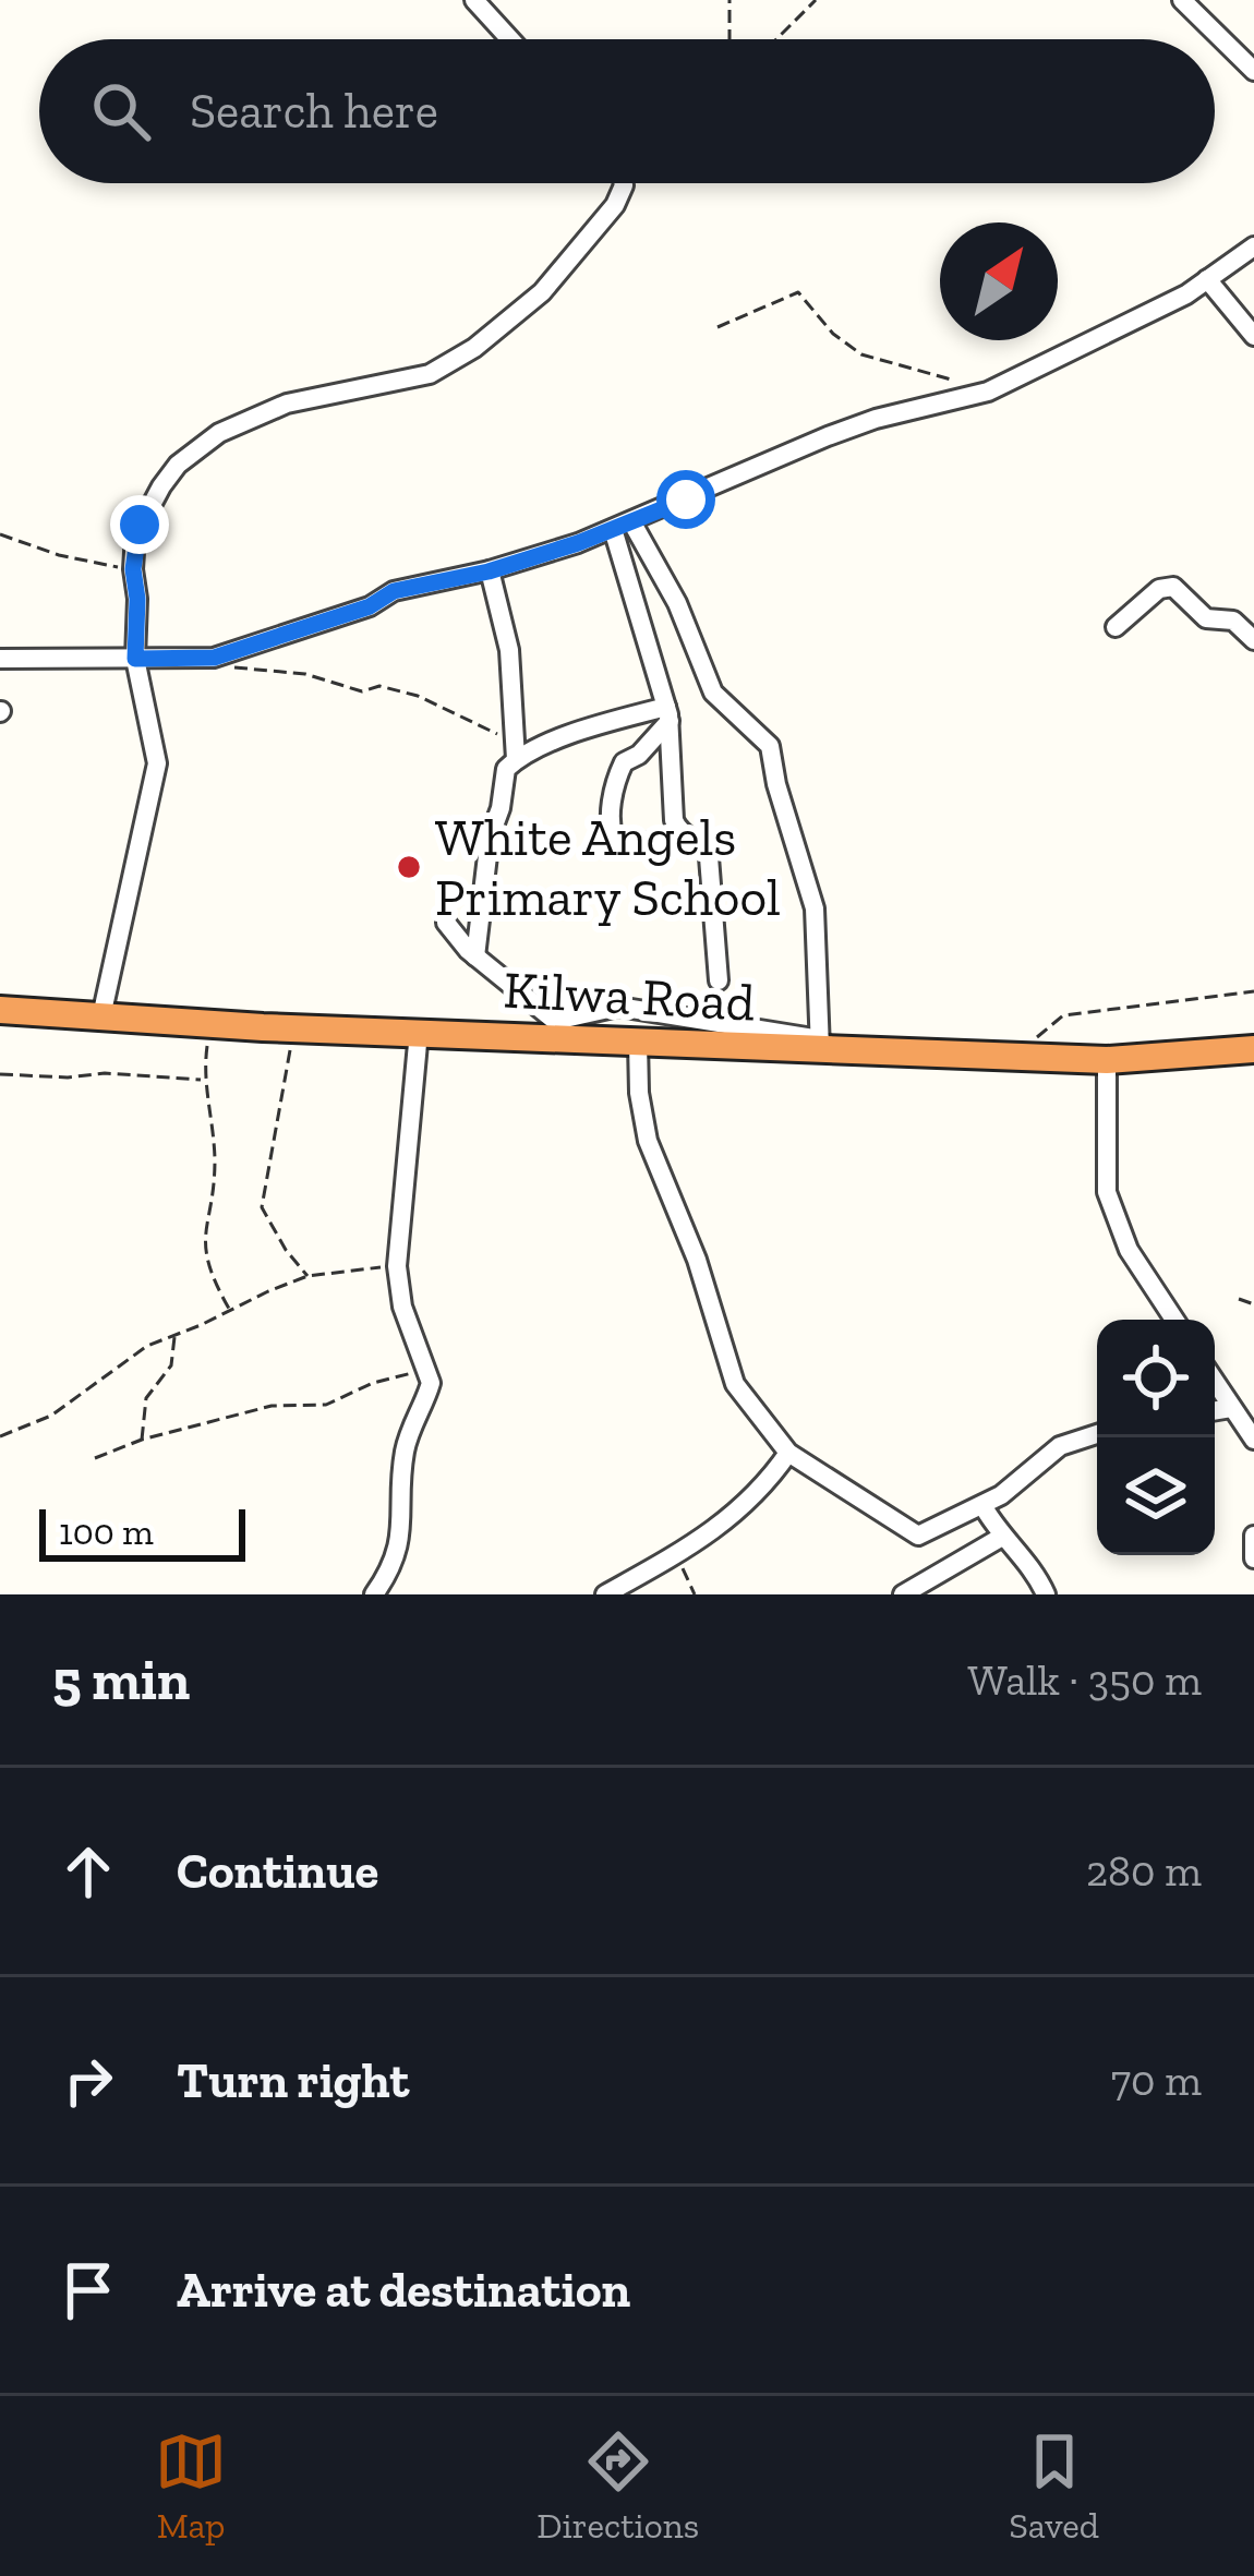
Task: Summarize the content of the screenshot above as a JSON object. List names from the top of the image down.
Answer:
{
  "streets": {
    "highway": ["Kilwa Road"]
  },
  "places": ["White Angels Primary School"],
  "scale_bar": "100 m",
  "north": "top right",
  "page": {
    "search": "Search here",
    "scale": "100 m",
    "heading": ["5 min", "Walk · 350 m"],
    "list": [
      ["Continue", "280 m"],
      ["Turn right", "70 m"],
      "Arrive at destination"
    ],
    "nav": ["Map", "Directions", "Saved"]
  }
}
